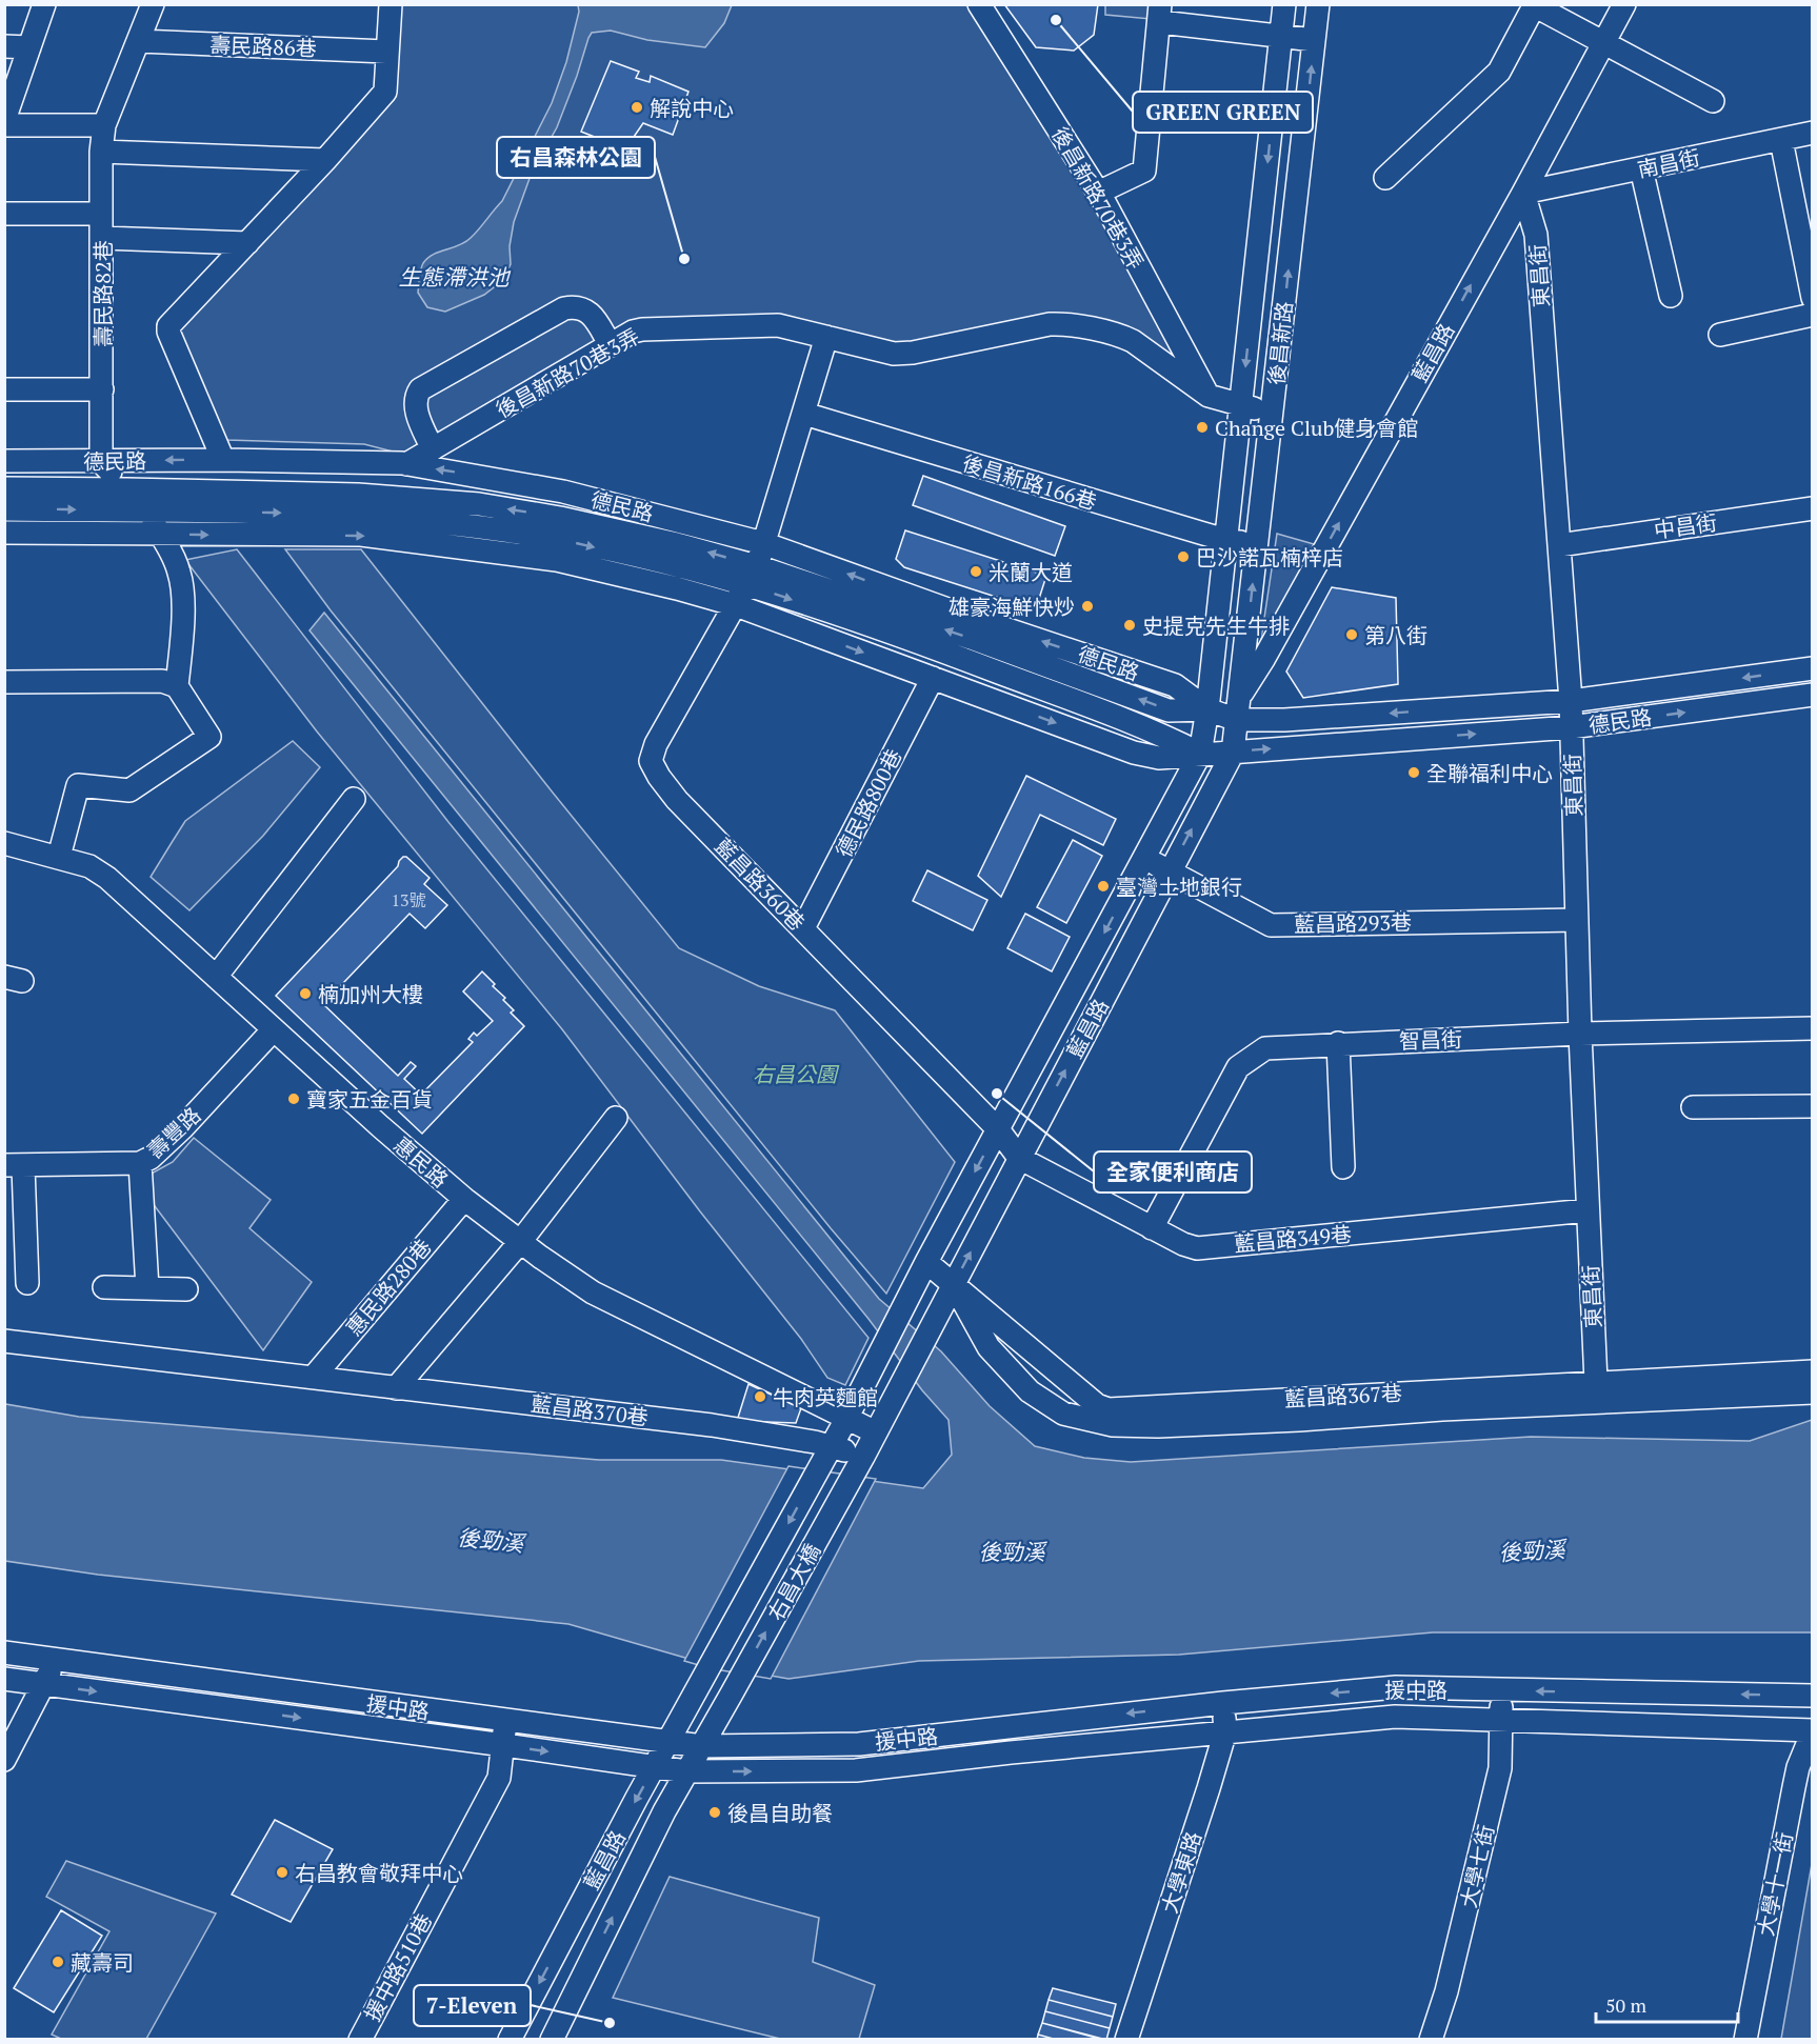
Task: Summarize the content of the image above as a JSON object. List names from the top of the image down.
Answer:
{
  "streets": {
    "street": [
      "壽民路86巷",
      "南昌街",
      "後昌新路70巷3弄",
      "東昌街",
      "壽民路82巷",
      "後昌新路",
      "藍昌路",
      "德民路",
      "後昌新路166巷",
      "中昌街",
      "德民路800巷",
      "藍昌路360巷",
      "藍昌路293巷",
      "智昌街",
      "壽豐路",
      "惠民路",
      "藍昌路349巷",
      "惠民路280巷",
      "藍昌路367巷",
      "藍昌路370巷",
      "右昌大橋",
      "援中路",
      "大學七街",
      "大學東路",
      "大學十一街",
      "援中路510巷"
    ]
  },
  "crossings": [
    ["壽民路86巷", "壽民路82巷"],
    ["南昌街", "東昌街"],
    ["南昌街", "藍昌路"],
    ["後昌新路70巷3弄", "後昌新路"],
    ["後昌新路70巷3弄", "德民路"],
    ["東昌街", "藍昌路"],
    ["東昌街", "德民路"],
    ["東昌街", "中昌街"],
    ["東昌街", "藍昌路293巷"],
    ["東昌街", "智昌街"],
    ["東昌街", "藍昌路349巷"],
    ["東昌街", "藍昌路367巷"],
    ["壽民路82巷", "德民路"],
    ["後昌新路", "藍昌路"],
    ["後昌新路", "德民路"],
    ["後昌新路", "後昌新路166巷"],
    ["藍昌路", "德民路"],
    ["藍昌路", "藍昌路360巷"],
    ["藍昌路", "藍昌路293巷"],
    ["藍昌路", "惠民路"],
    ["藍昌路", "藍昌路349巷"],
    ["藍昌路", "藍昌路367巷"],
    ["藍昌路", "右昌大橋"],
    ["藍昌路", "援中路"],
    ["德民路", "德民路800巷"],
    ["德民路", "藍昌路360巷"],
    ["德民路800巷", "藍昌路360巷"],
    ["藍昌路360巷", "藍昌路349巷"],
    ["智昌街", "藍昌路349巷"],
    ["壽豐路", "惠民路"],
    ["惠民路", "惠民路280巷"],
    ["惠民路280巷", "藍昌路370巷"],
    ["藍昌路370巷", "右昌大橋"],
    ["援中路", "大學七街"],
    ["援中路", "大學東路"],
    ["援中路", "大學十一街"],
    ["援中路", "援中路510巷"]
  ],
  "water": ["生態滯洪池", "後勁溪"],
  "parks": ["右昌公園"],
  "places": [
    "GREEN GREEN",
    "解說中心",
    "右昌森林公園",
    "Change Club健身會館",
    "巴沙諾瓦楠梓店",
    "米蘭大道",
    "雄豪海鮮快炒",
    "史提克先生牛排",
    "第八街",
    "全聯福利中心",
    "臺灣土地銀行",
    "楠加州大樓",
    "全家便利商店",
    "寶家五金百貨",
    "牛肉英麵館",
    "後昌自助餐",
    "右昌教會敬拜中心",
    "藏壽司",
    "7-Eleven"
  ],
  "house_numbers": ["13號"],
  "scale_bar": "50 m"
}
